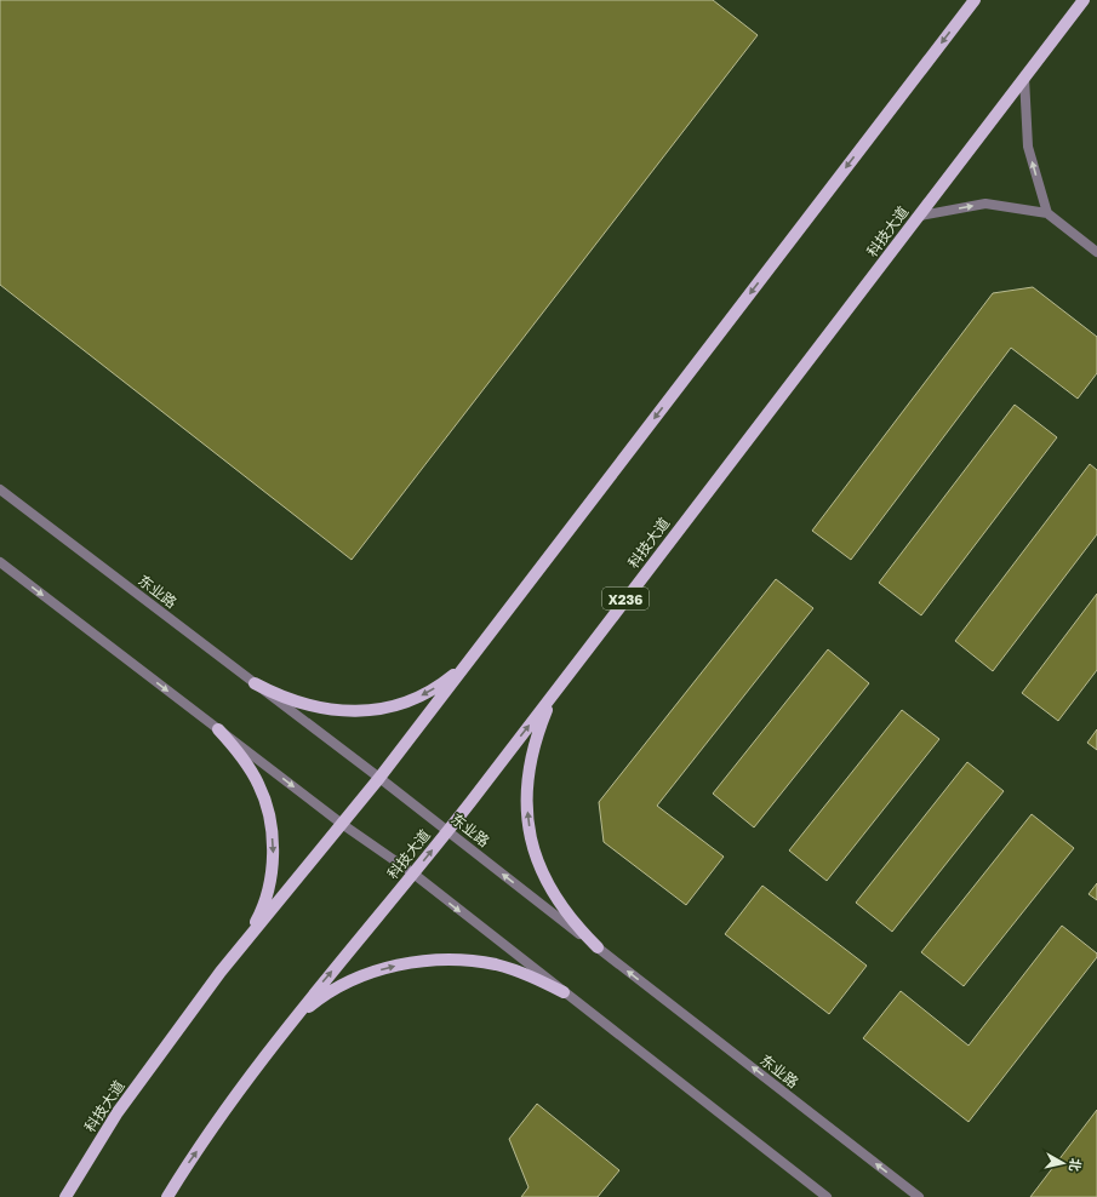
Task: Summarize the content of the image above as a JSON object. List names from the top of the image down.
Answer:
{
  "streets": {
    "main road": ["科技大道", "X236"],
    "street": ["东业路"]
  },
  "crossings": [
    ["科技大道", "东业路"]
  ],
  "north": "right"
}
